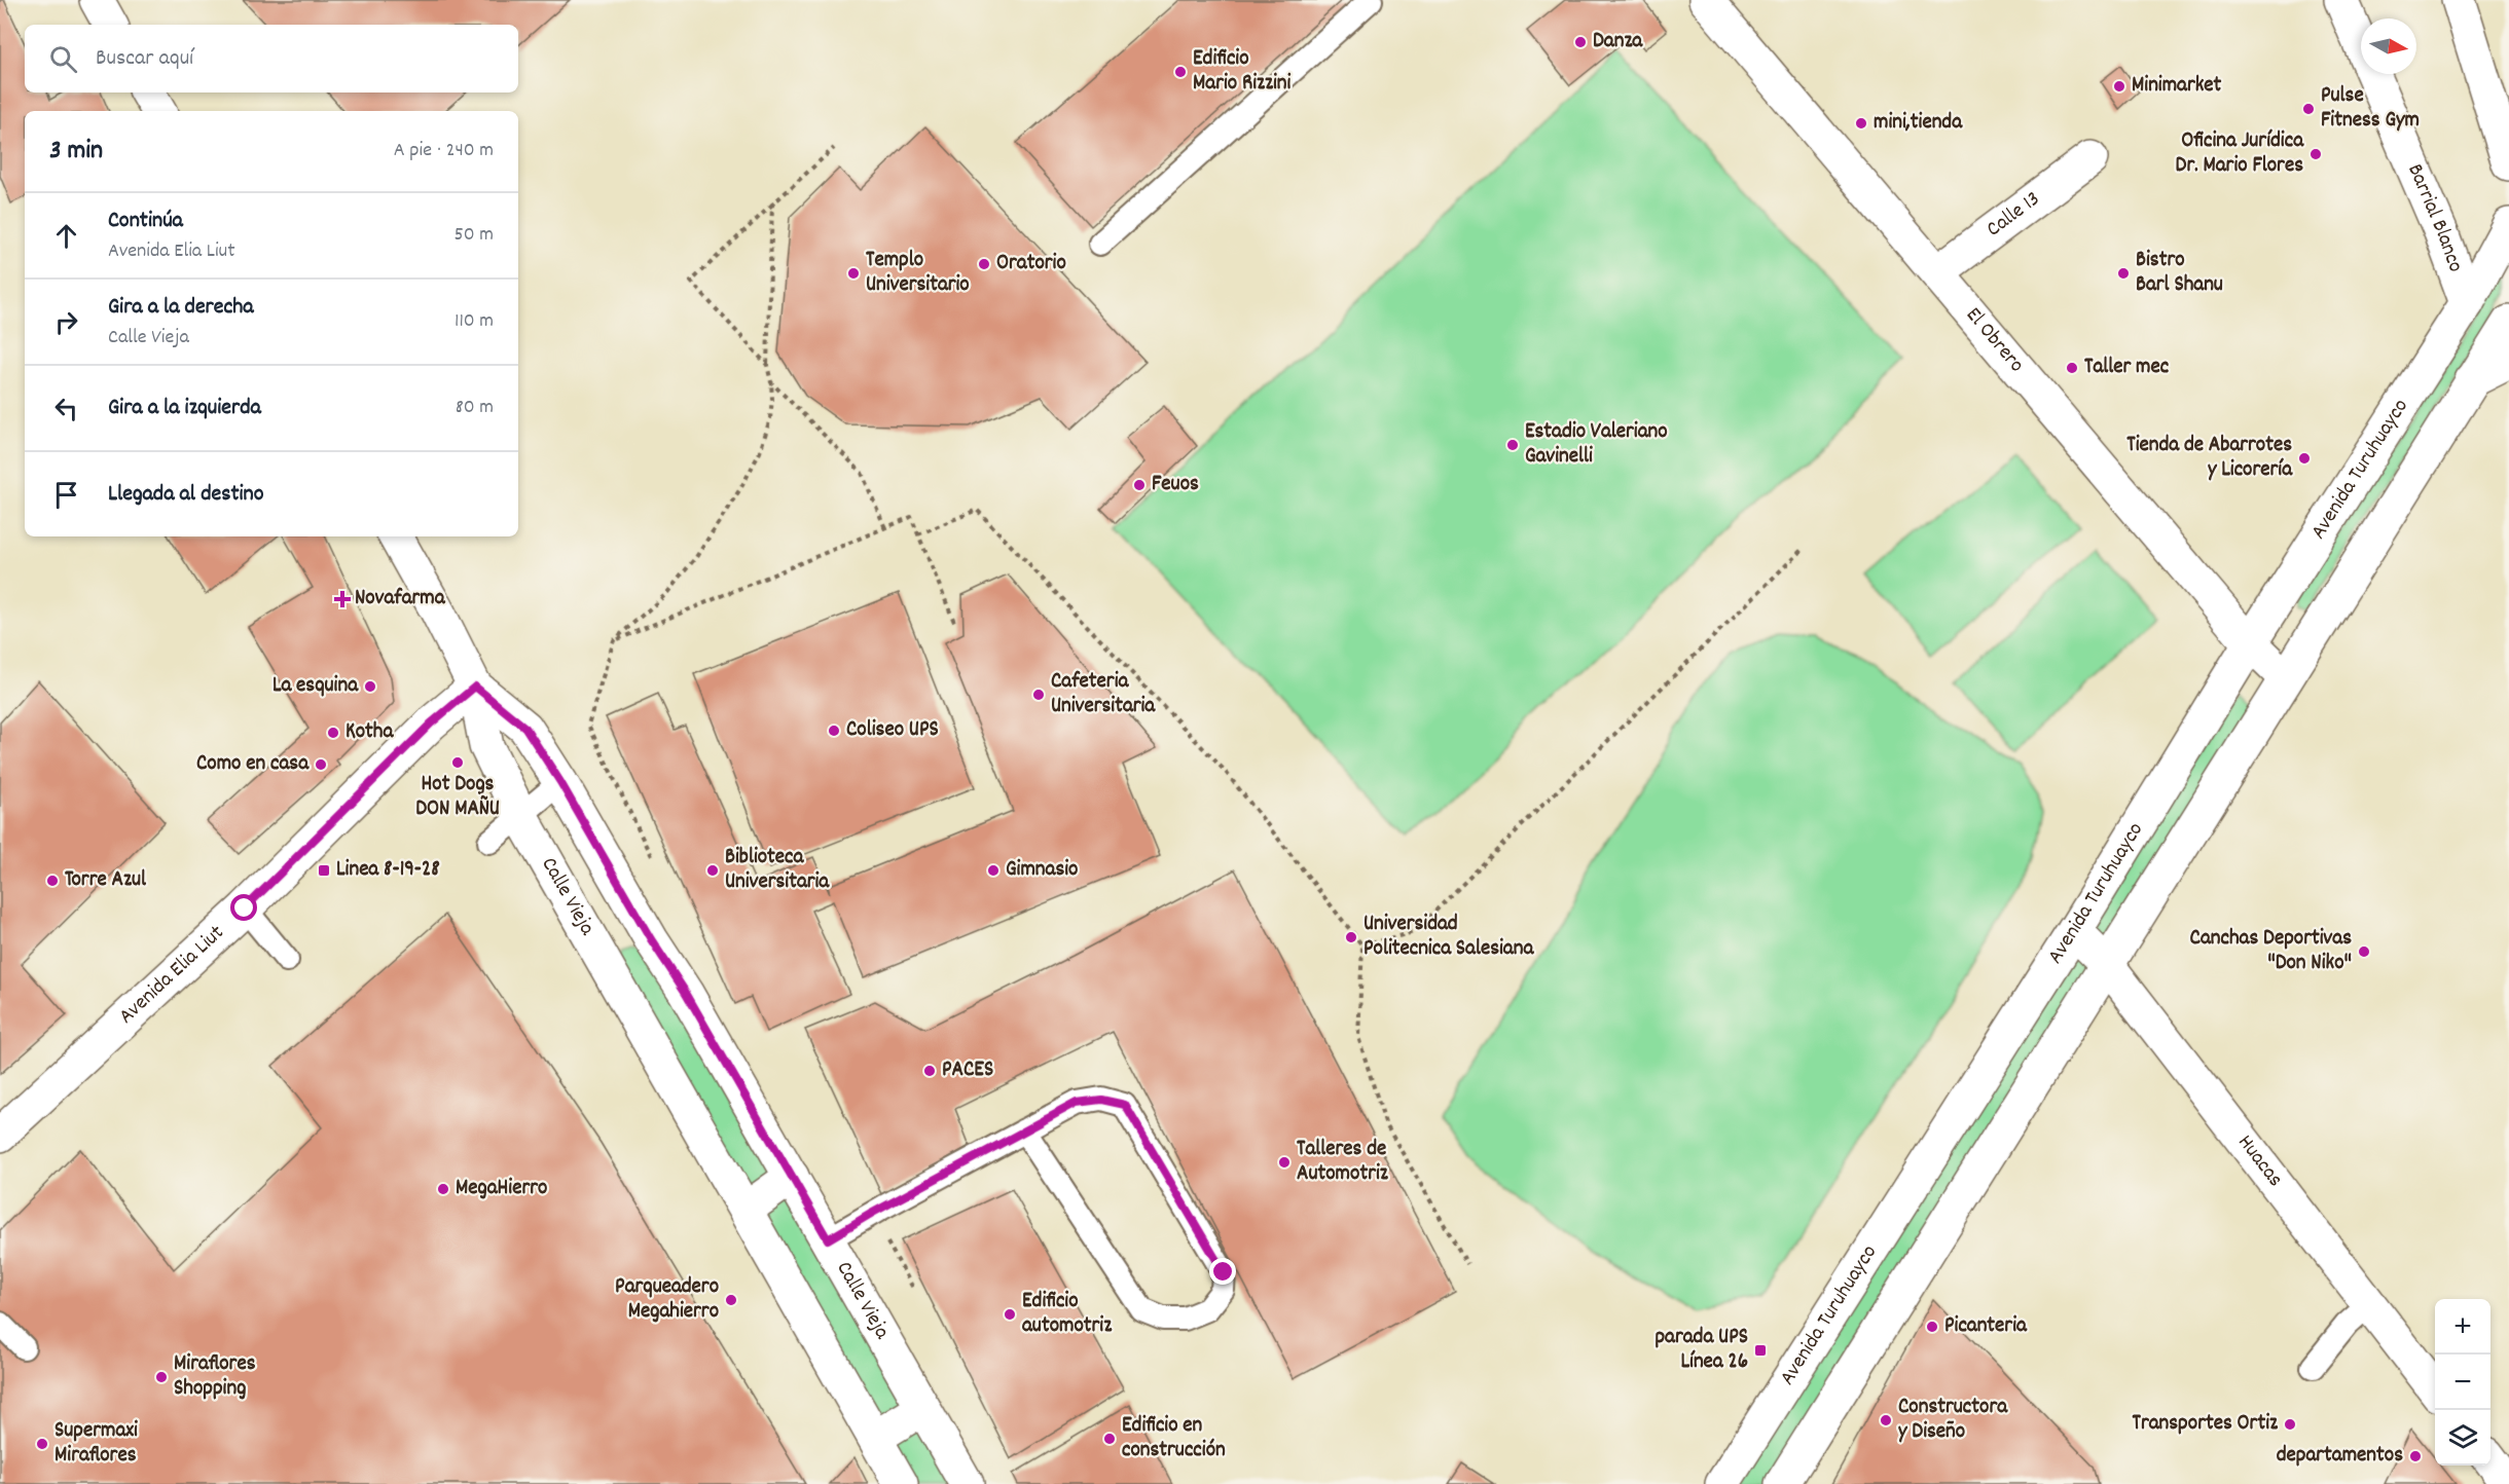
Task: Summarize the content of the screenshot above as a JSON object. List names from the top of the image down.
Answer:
{
  "streets": {
    "main road": [
      "Calle 13",
      "Barrial Blanco",
      "El Obrero",
      "Avenida Turuhuayco",
      "Calle Vieja",
      "Avenida Elia Liut",
      "Huacas"
    ]
  },
  "crossings": [
    ["Calle 13", "El Obrero"],
    ["Barrial Blanco", "Avenida Turuhuayco"],
    ["El Obrero", "Avenida Turuhuayco"],
    ["Avenida Turuhuayco", "Huacas"],
    ["Calle Vieja", "Avenida Elia Liut"]
  ],
  "places": {
    "other": [
      "Danza",
      "Edificio Mario Rizzini",
      "Minimarket",
      "Pulse Fitness Gym",
      "mini,tienda",
      "Oficina Jurídica Dr. Mario Flores",
      "Oratorio",
      "Templo Universitario",
      "Bistro Barl Shanu",
      "Taller mec",
      "Estadio Valeriano Gavinelli",
      "Tienda de Abarrotes y Licorería",
      "Feuos",
      "La esquina",
      "Cafeteria Universitaria",
      "Coliseo UPS",
      "Kotha",
      "Hot Dogs DON MAÑU",
      "Como en casa",
      "Biblioteca Universitaria",
      "Gimnasio",
      "Torre Azul",
      "Universidad Politecnica Salesiana",
      "Canchas Deportivas \"Don Niko\"",
      "PACES",
      "Talleres de Automotriz",
      "MegaHierro",
      "Parqueadero Megahierro",
      "Edificio automotriz",
      "Picanteria",
      "Miraflores Shopping",
      "Constructora y Diseño",
      "Transportes Ortiz",
      "Edificio en construcción",
      "Supermaxi Miraflores",
      "departamentos"
    ],
    "health": ["Novafarma"],
    "transit": ["Linea 8-19-28", "parada UPS Línea 26"]
  },
  "north": "right",
  "page": {
    "search": "Buscar aquí",
    "heading": ["3 min", "A pie · 240 m"],
    "list": [
      ["Continúa", "Avenida Elia Liut", "50 m"],
      ["Gira a la derecha", "Calle Vieja", "110 m"],
      ["Gira a la izquierda", "80 m"],
      "Llegada al destino"
    ],
    "map_buttons": ["+", "−"]
  }
}
